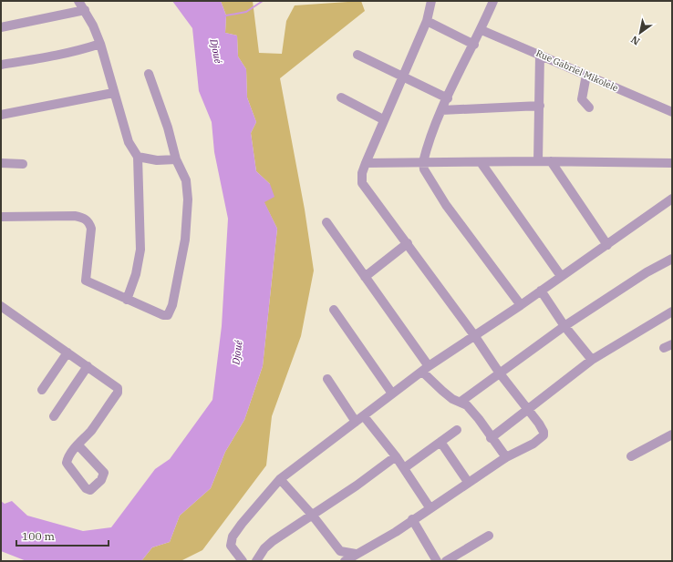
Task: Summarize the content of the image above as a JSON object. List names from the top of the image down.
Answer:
{
  "streets": {
    "street": ["Rue Gabriel Mikolele"]
  },
  "water": ["Djoué"],
  "scale_bar": "100 m",
  "north": "bottom left"
}
